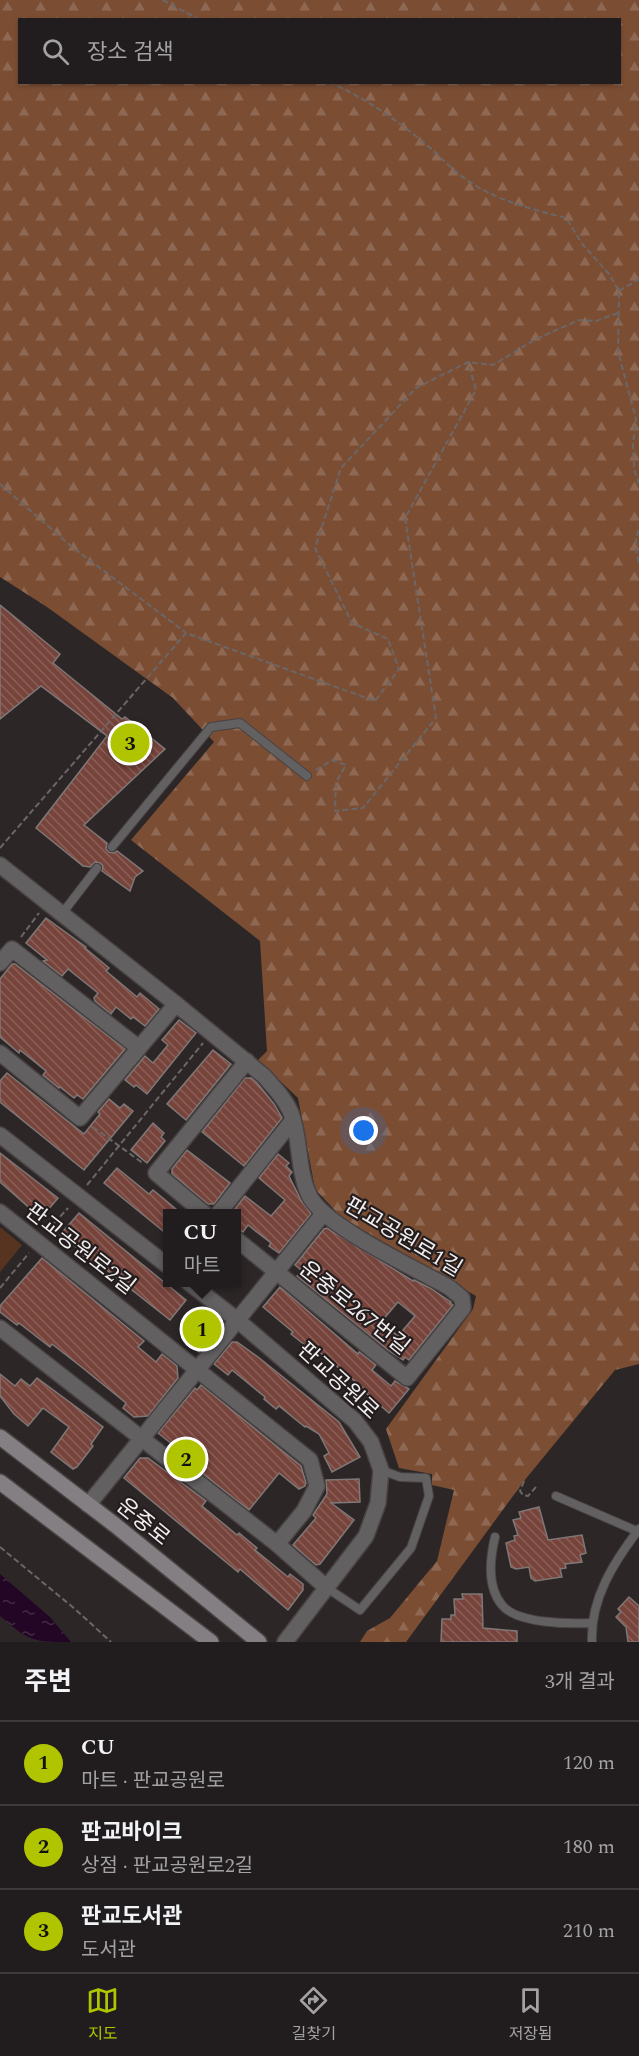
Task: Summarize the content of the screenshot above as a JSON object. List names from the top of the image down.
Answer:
{
  "streets": {
    "main road": ["운중로"],
    "street": [
      "판교공원로1길",
      "판교공원로2길",
      "운중로267번길",
      "판교공원로"
    ]
  },
  "crossings": [
    ["판교공원로1길", "운중로267번길"]
  ],
  "page": {
    "search": "장소 검색",
    "pins": ["3", "1", "2"],
    "popup": ["CU", "마트"],
    "heading": ["주변", "3개 결과"],
    "list": [
      {
        "mark": "1",
        "name": "CU",
        "note": "마트 · 판교공원로",
        "value": "120 m"
      },
      {
        "mark": "2",
        "name": "판교바이크",
        "note": "상점 · 판교공원로2길",
        "value": "180 m"
      },
      {
        "mark": "3",
        "name": "판교도서관",
        "note": "도서관",
        "value": "210 m"
      }
    ],
    "nav": ["지도", "길찾기", "저장됨"]
  }
}
